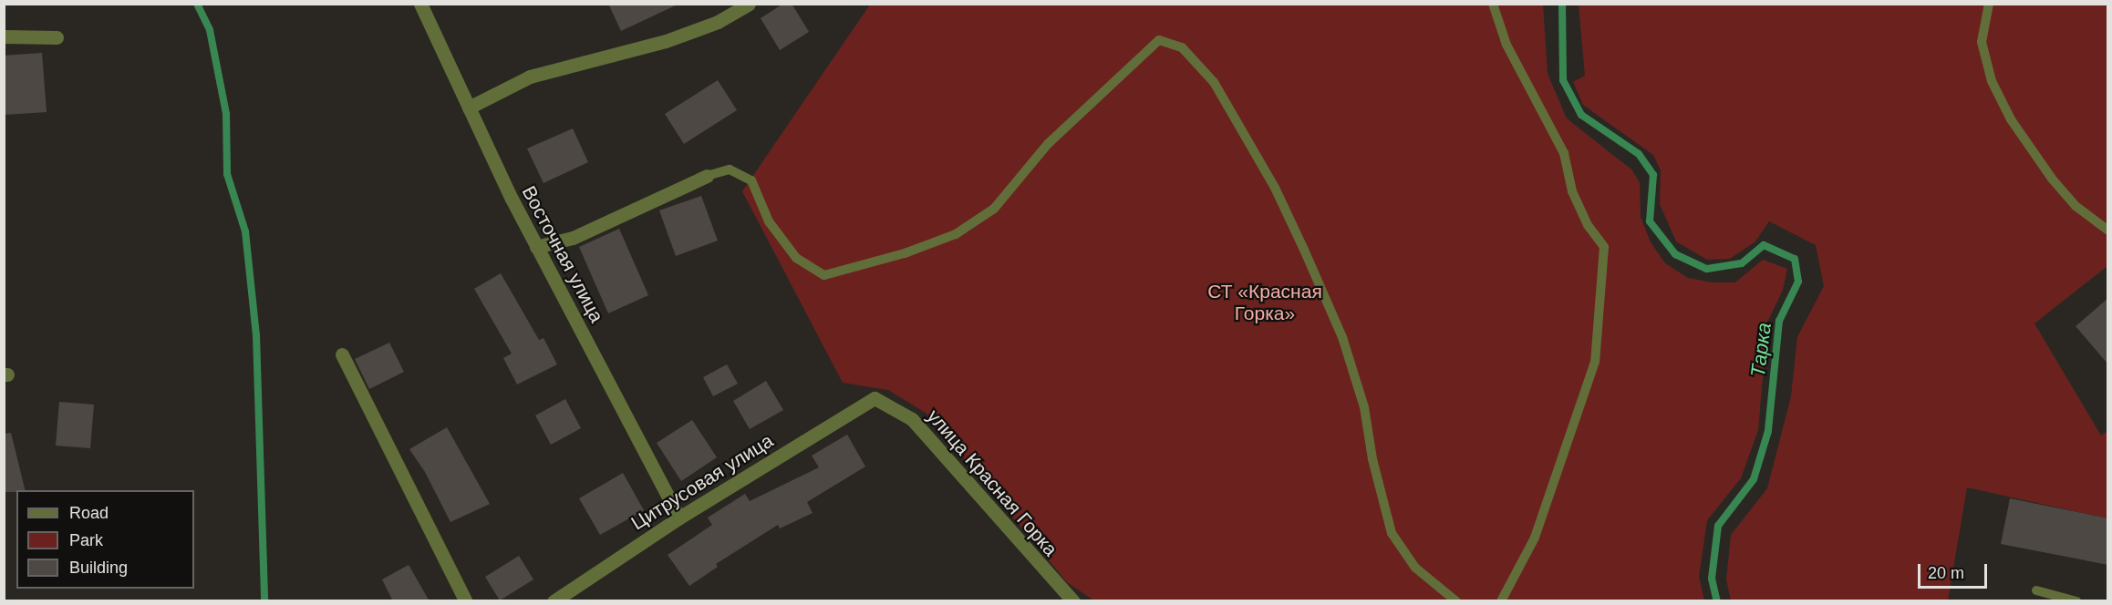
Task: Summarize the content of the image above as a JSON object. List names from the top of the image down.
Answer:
{
  "streets": {
    "street": ["Восточная улица", "Цитрусовая улица", "улица Красная Горка"]
  },
  "crossings": [
    ["Восточная улица", "Цитрусовая улица"],
    ["Цитрусовая улица", "улица Красная Горка"]
  ],
  "water": ["Тарка"],
  "parks": ["СТ «Красная Горка»"],
  "legend": ["Road", "Park", "Building"],
  "scale_bar": "20 m"
}
